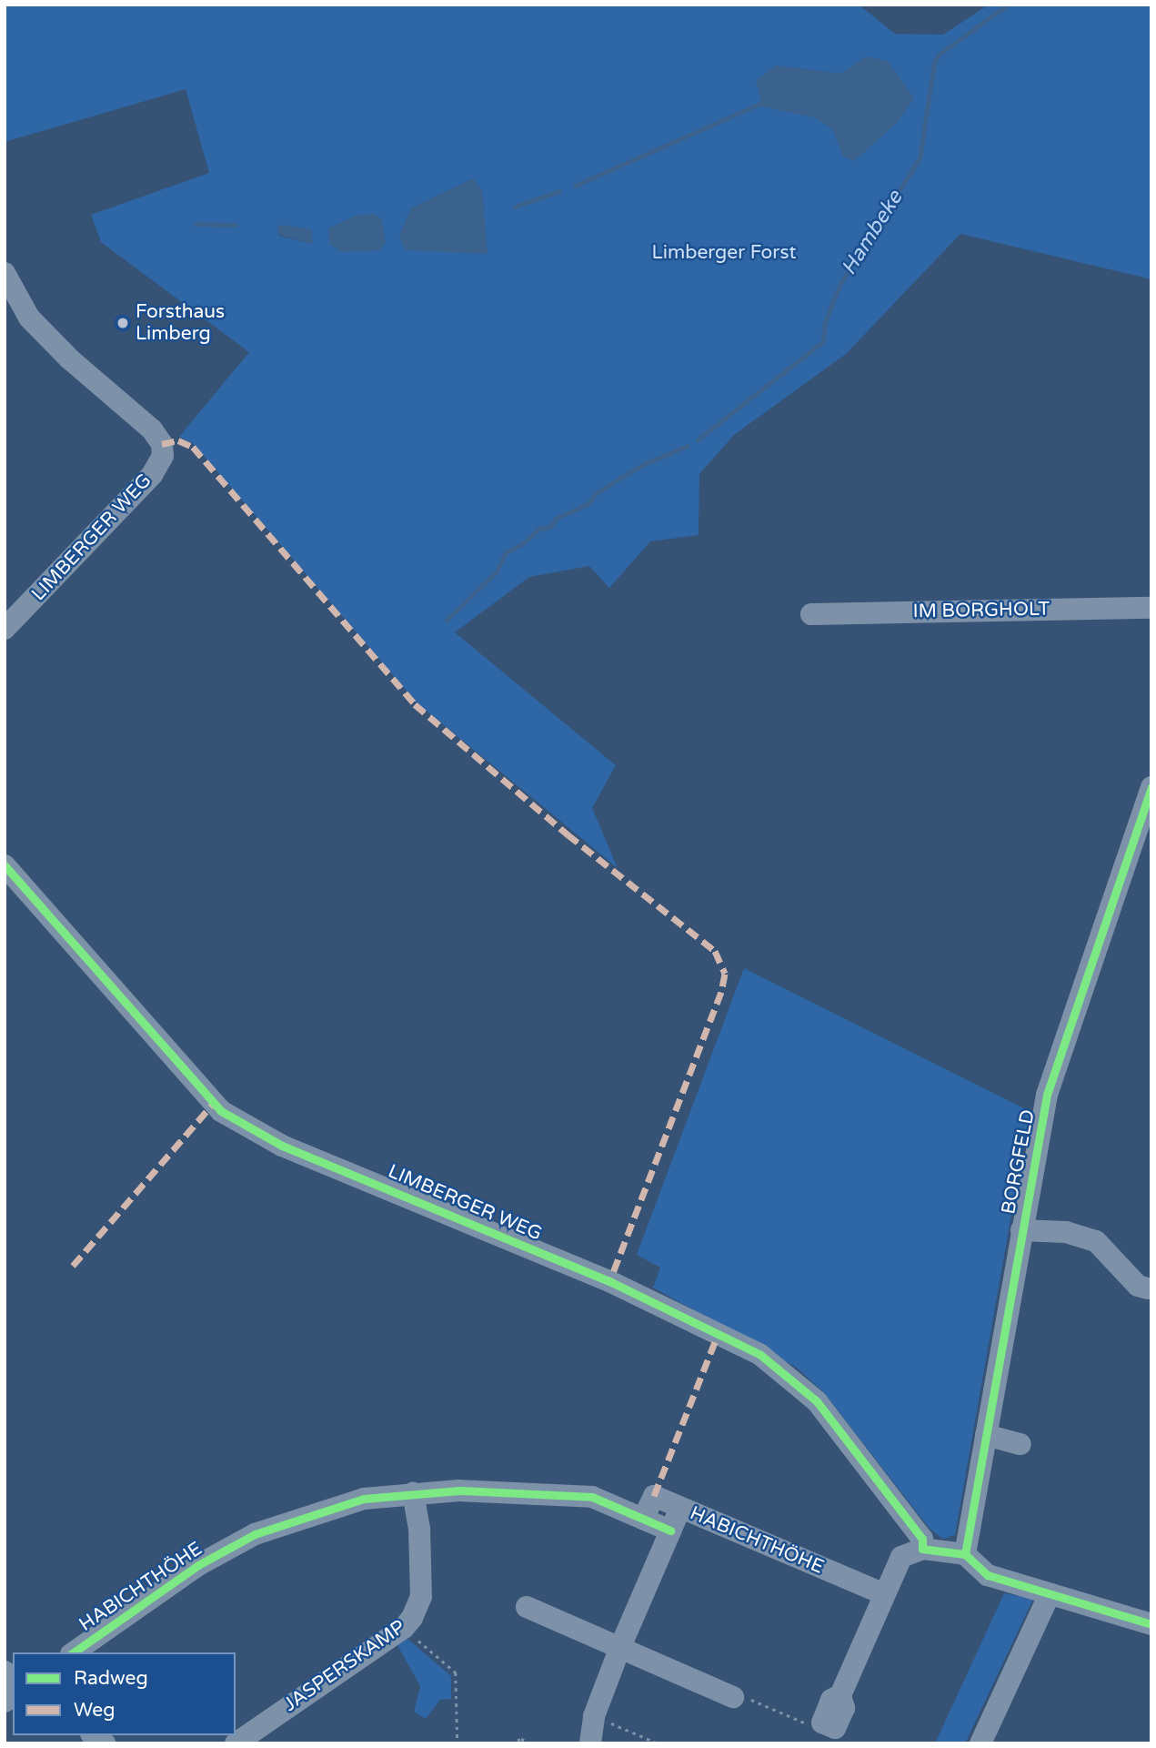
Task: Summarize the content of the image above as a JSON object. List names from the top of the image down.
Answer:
{
  "streets": {
    "street": [
      "LIMBERGER WEG",
      "IM BORGHOLT",
      "BORGFELD",
      "HABICHTHÖHE",
      "JASPERSKAMP"
    ]
  },
  "crossings": [
    ["HABICHTHÖHE", "JASPERSKAMP"]
  ],
  "water": ["Hambeke"],
  "parks": ["Limberger Forst"],
  "places": ["Forsthaus Limberg"],
  "legend": ["Radweg", "Weg"]
}
